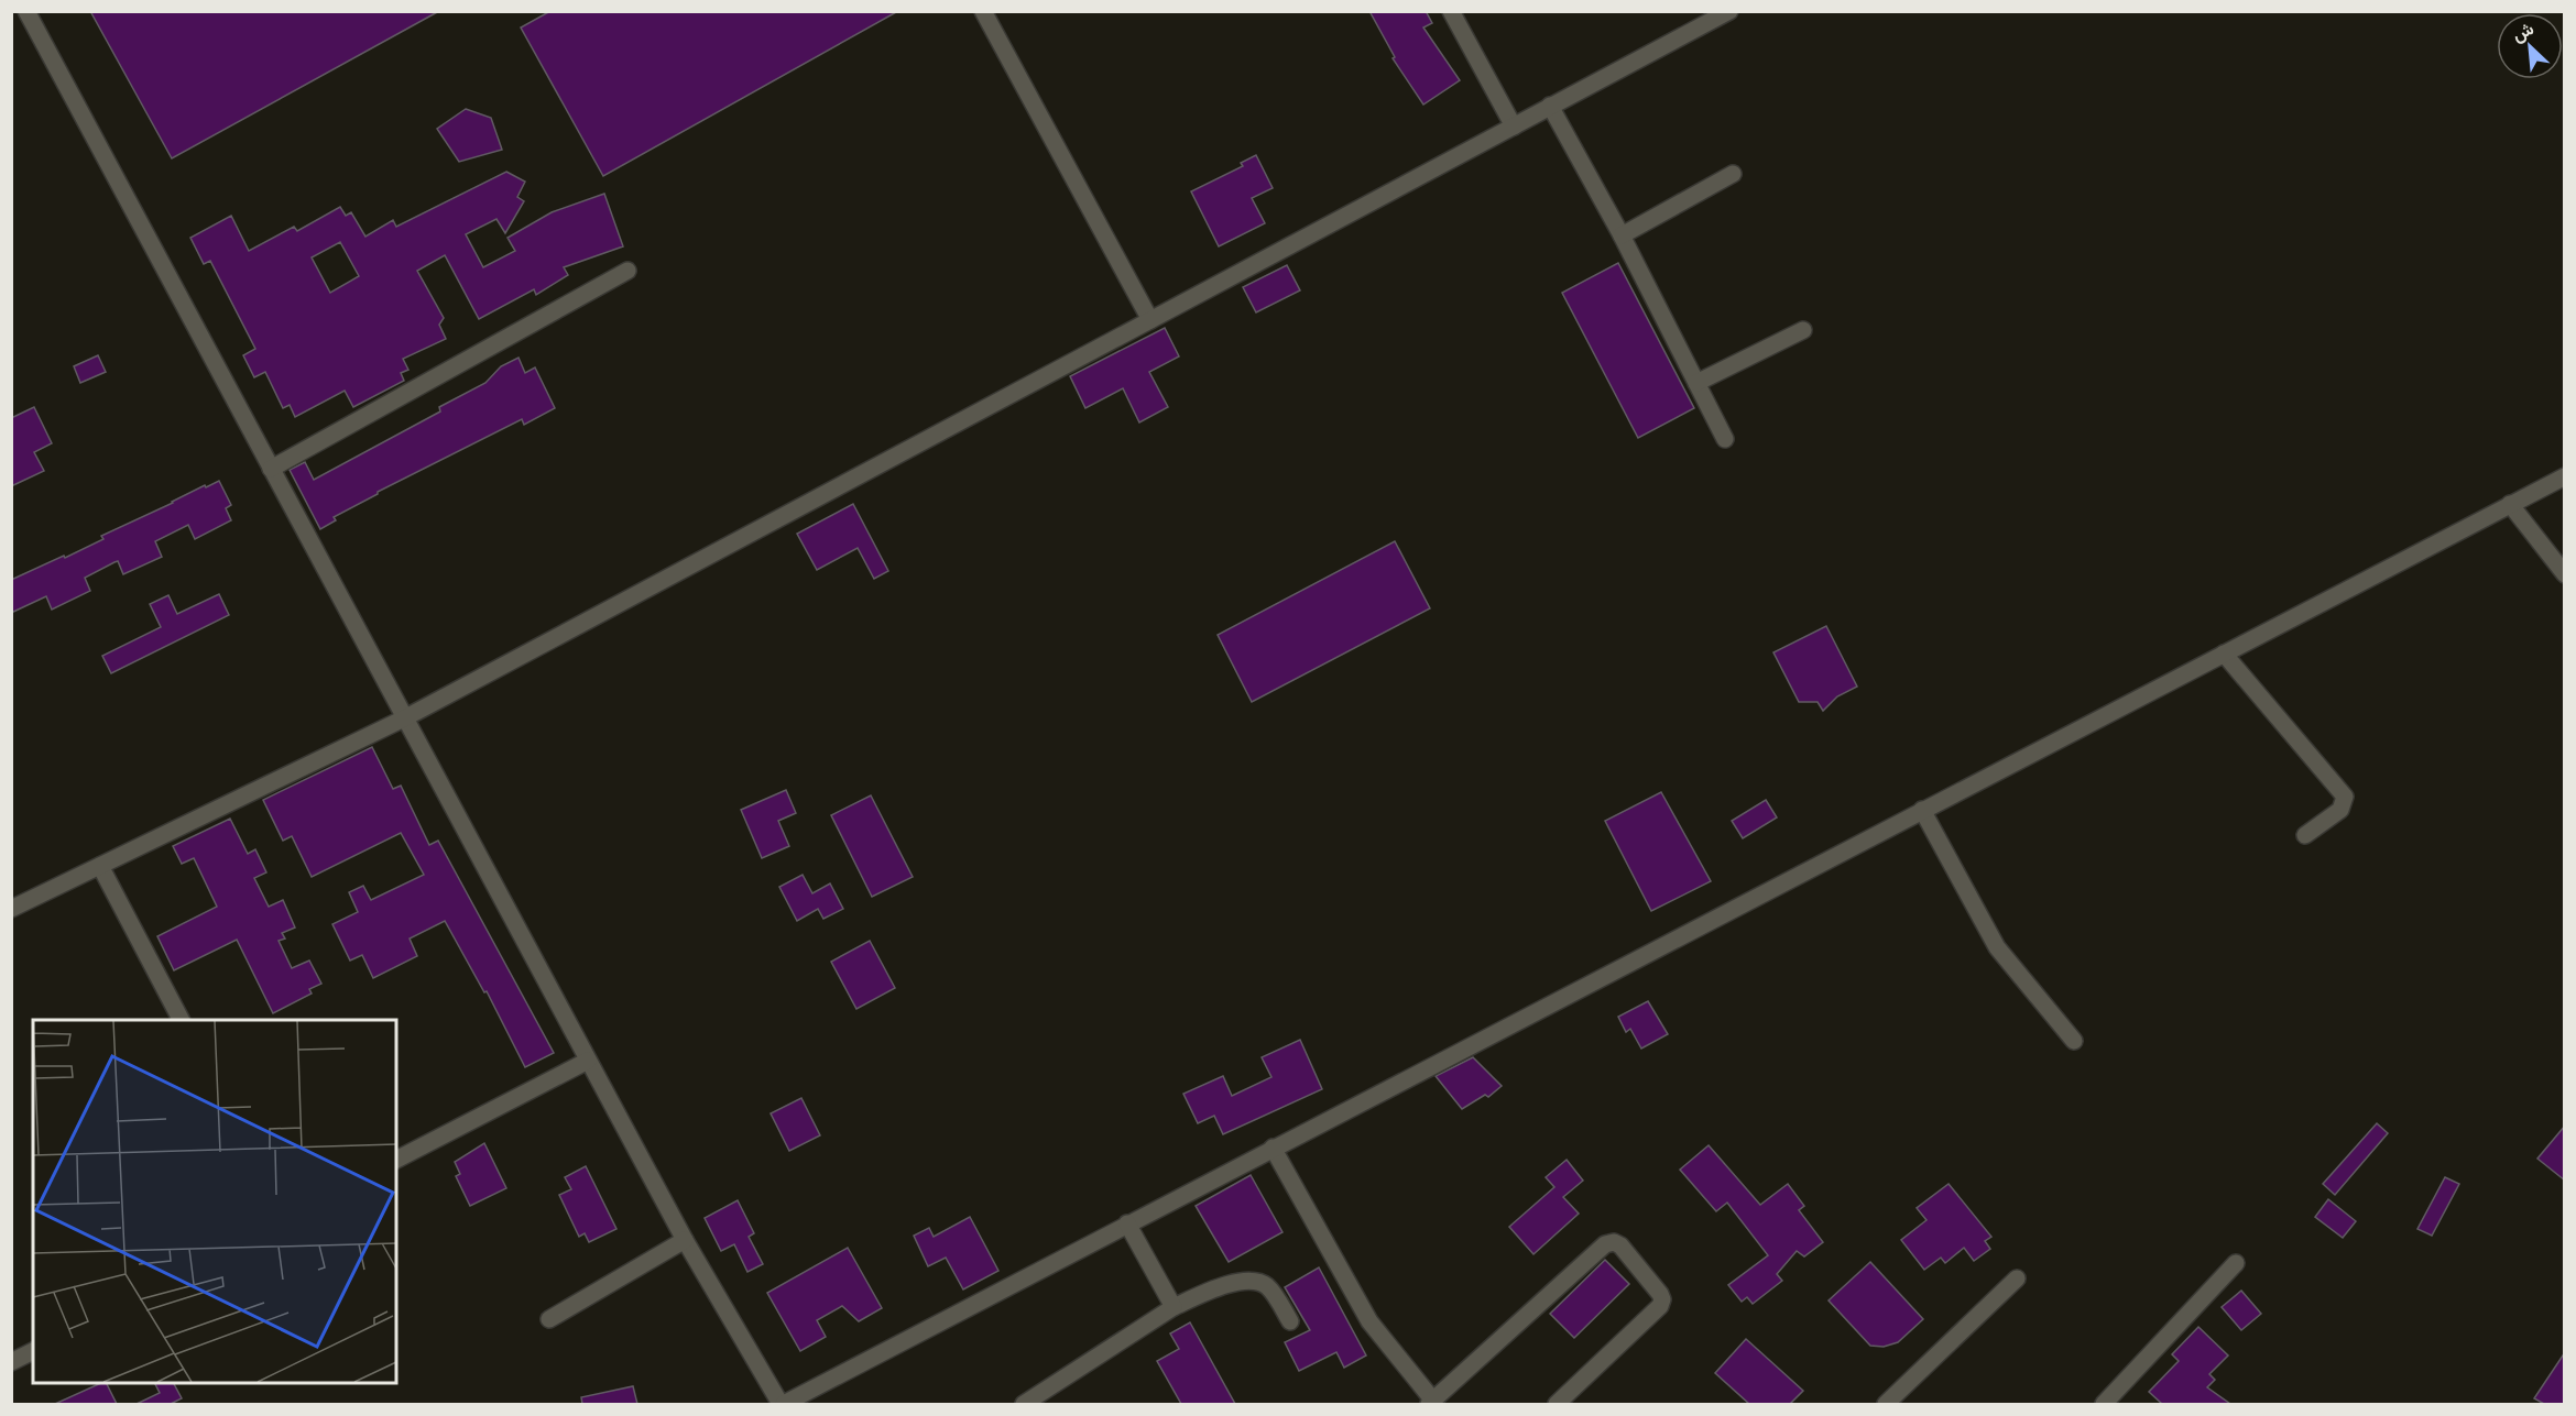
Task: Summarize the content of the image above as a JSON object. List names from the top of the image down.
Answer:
{
  "north": "top left"
}
